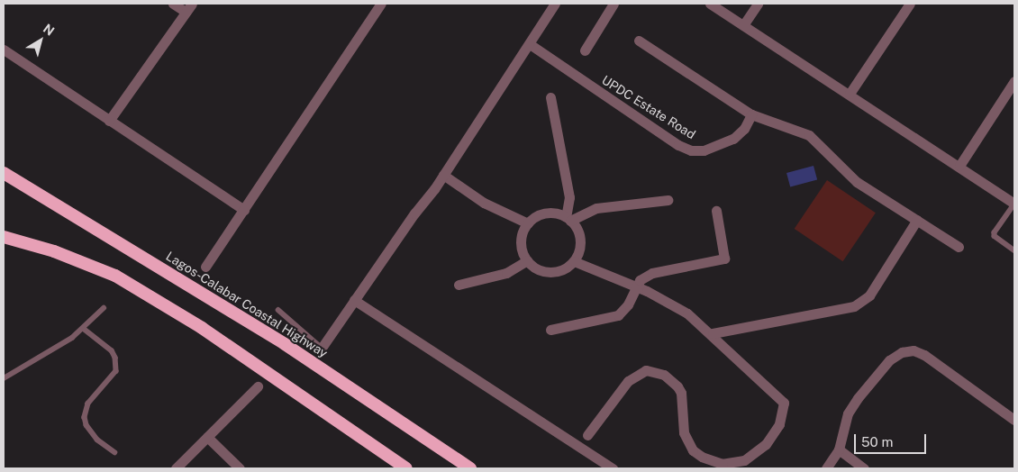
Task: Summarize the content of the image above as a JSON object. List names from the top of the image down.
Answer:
{
  "streets": {
    "highway": ["Lagos-Calabar Coastal Highway"],
    "street": ["UPDC Estate Road"]
  },
  "scale_bar": "50 m",
  "north": "top right"
}
